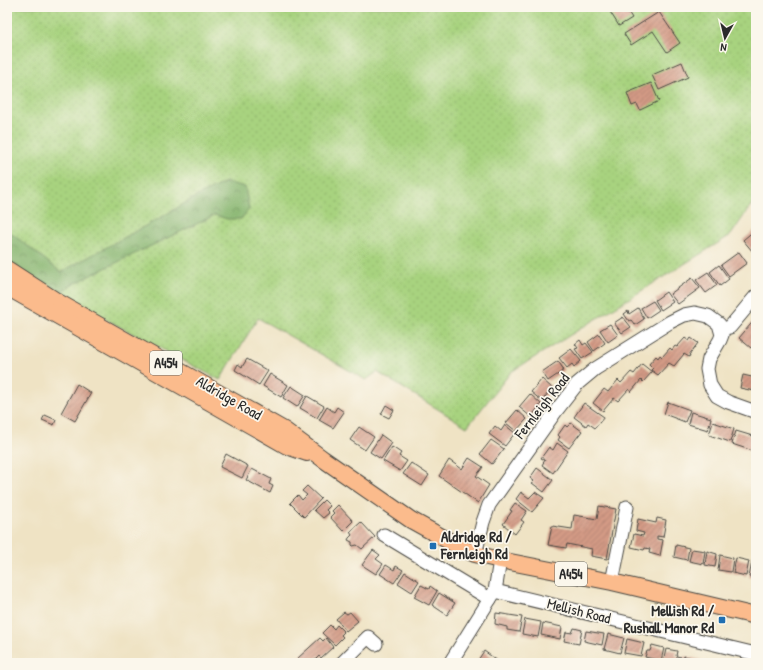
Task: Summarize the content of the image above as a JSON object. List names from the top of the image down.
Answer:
{
  "streets": {
    "main road": ["A454", "Aldridge Road"],
    "street": ["Fernleigh Road", "Mellish Road"]
  },
  "crossings": [
    ["A454", "Aldridge Road"],
    ["A454", "Fernleigh Road"],
    ["Aldridge Road", "Fernleigh Road"]
  ],
  "places": {
    "transit": ["Aldridge Rd / Fernleigh Rd", "Mellish Rd / Rushall Manor Rd"]
  },
  "north": "bottom"
}
